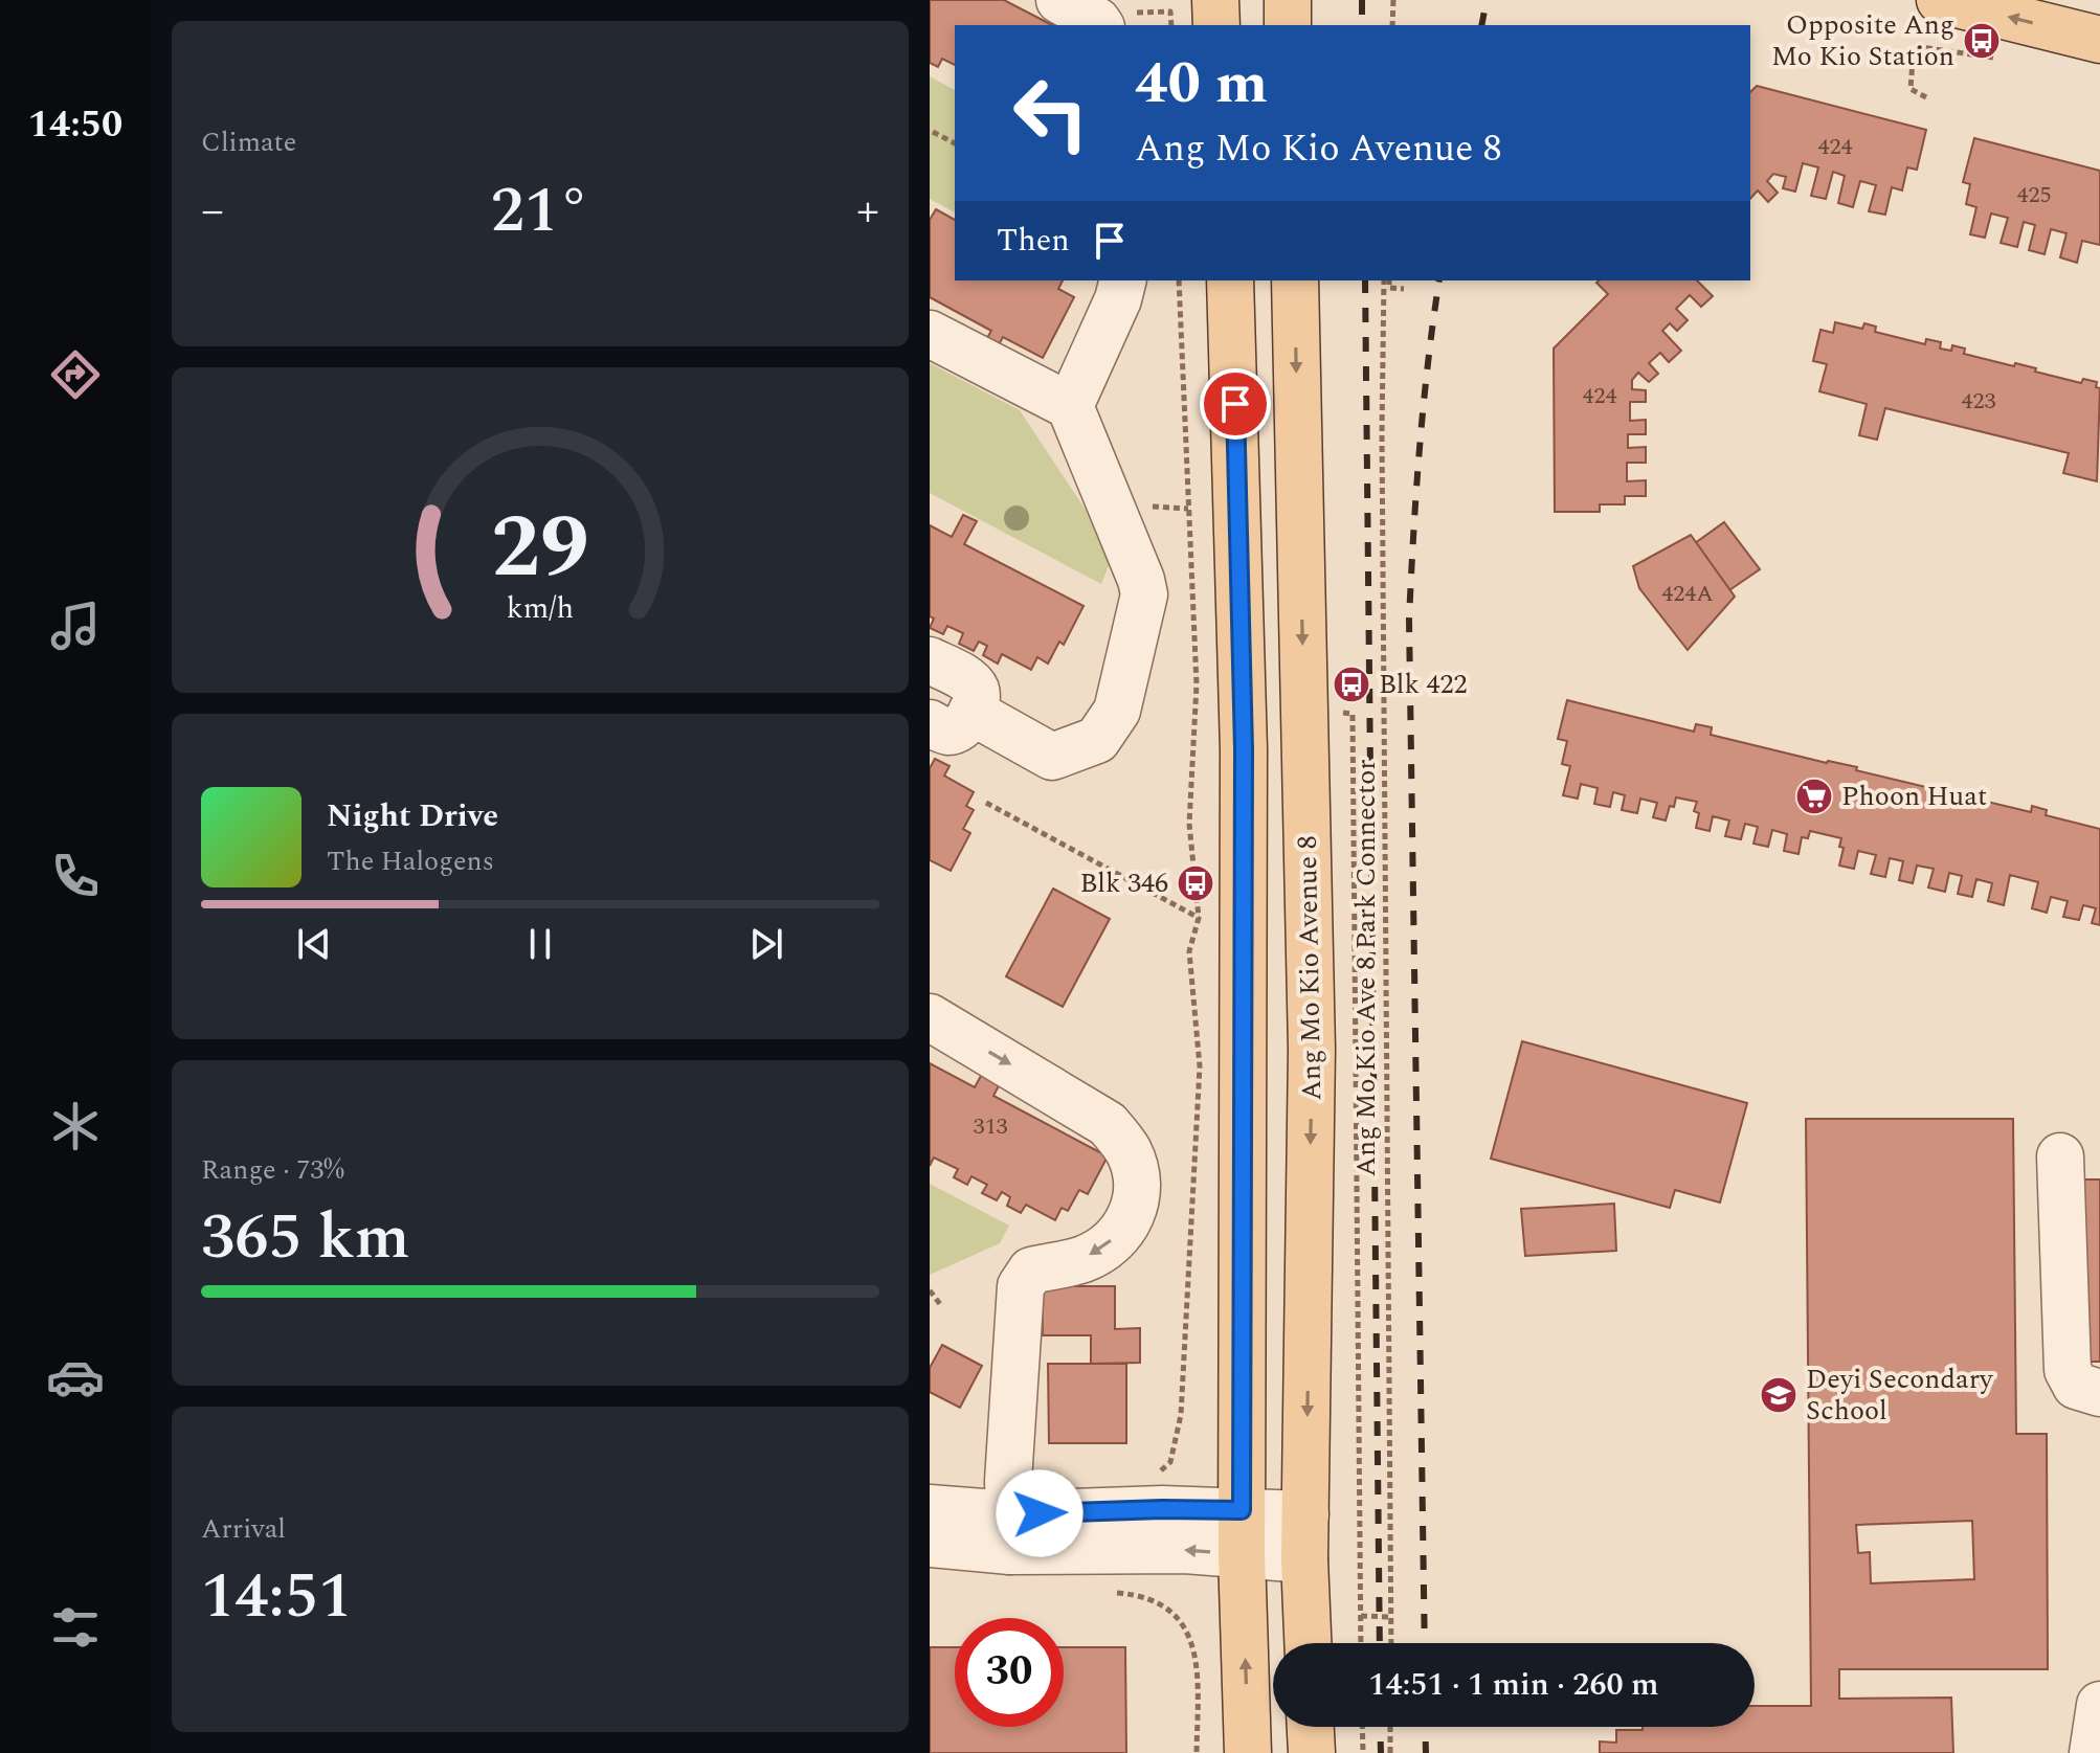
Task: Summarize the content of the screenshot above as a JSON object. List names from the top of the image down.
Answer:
{
  "streets": {
    "main road": ["Ang Mo Kio Avenue 8"],
    "path": ["Ang Mo Kio Ave 8 Park Connector"]
  },
  "places": {
    "bus stop": ["Opposite Ang Mo Kio Station", "Blk 422", "Blk 346"],
    "supermarket": ["Phoon Huat"],
    "school or university": ["Deyi Secondary School"]
  },
  "house_numbers": [
    "424",
    "425",
    "424",
    "423",
    "424A",
    "313"
  ],
  "page": {
    "tabs": "14:50",
    "tile": [
      "Climate",
      ["Range · 73%", "365 km"],
      ["Arrival", "14:51"]
    ],
    "turn": ["40 m", "Ang Mo Kio Avenue 8"],
    "heat": ["−", "21°", "+"],
    "then": "Then",
    "song": ["Night Drive", "The Halogens"],
    "limit": "30",
    "trip": "14:51 · 1 min · 260 m",
    "gauge": ["29", "km/h"]
  }
}
